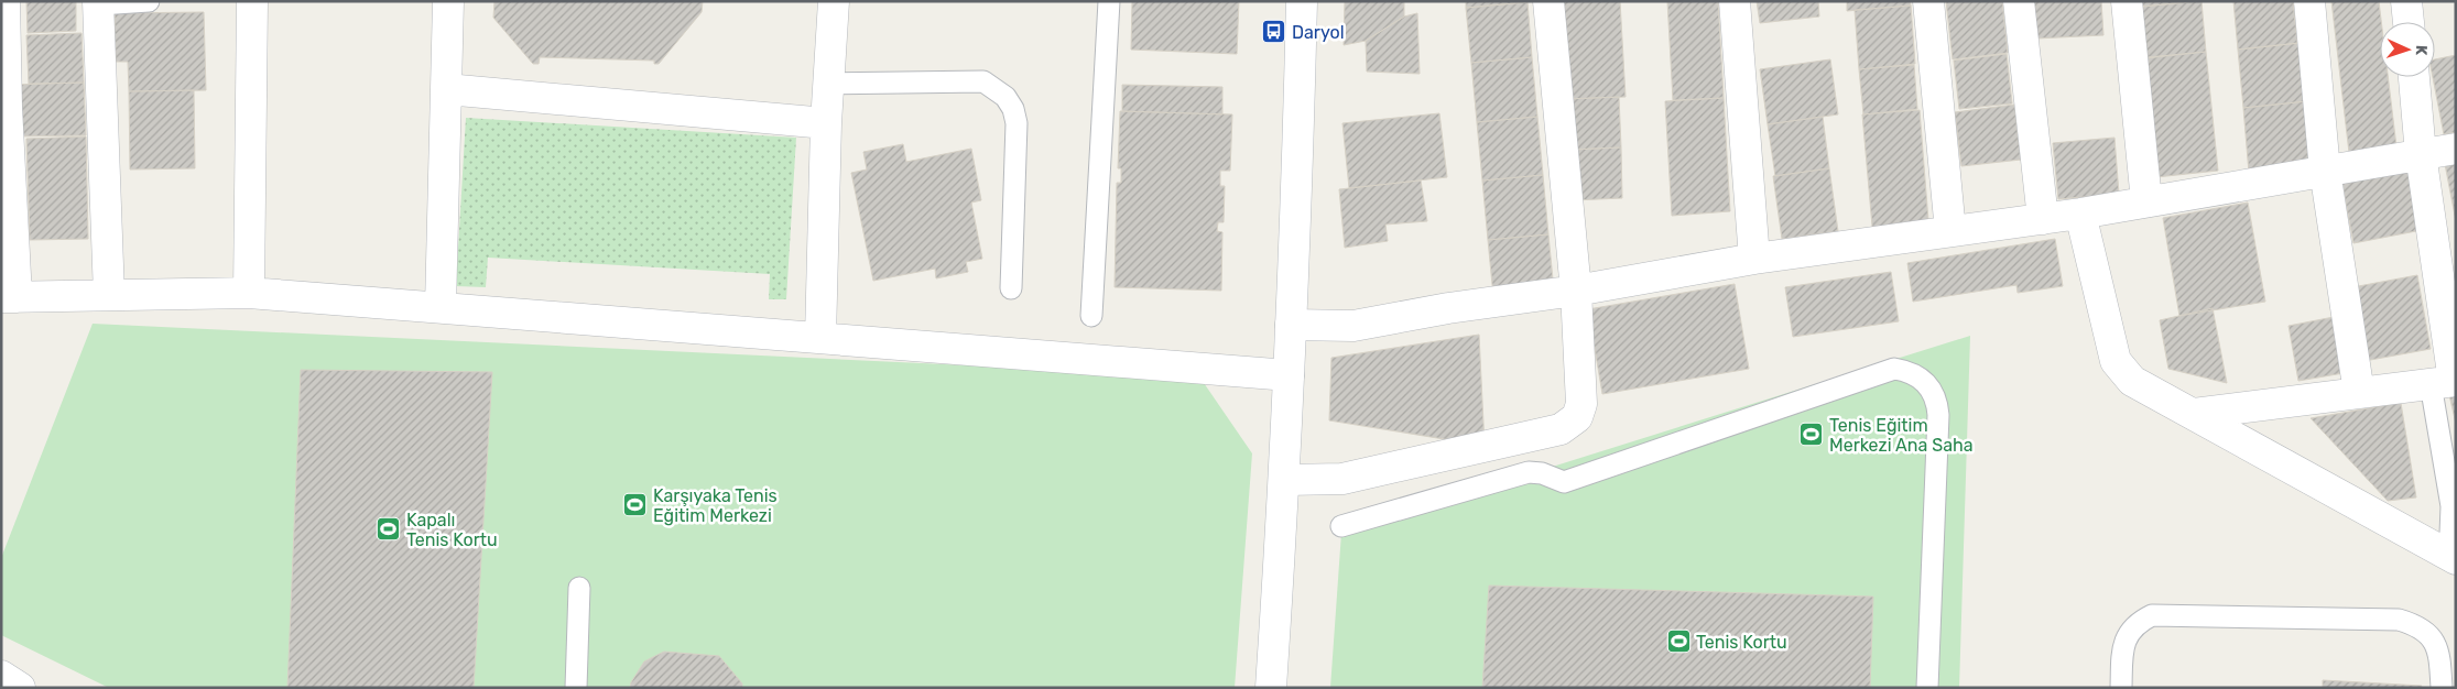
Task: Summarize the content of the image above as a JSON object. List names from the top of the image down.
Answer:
{
  "places": {
    "bus stop": ["Daryol"],
    "sports": [
      "Tenis Eğitim Merkezi Ana Saha",
      "Karşıyaka Tenis Eğitim Merkezi",
      "Kapalı Tenis Kortu",
      "Tenis Kortu"
    ]
  },
  "north": "right"
}
